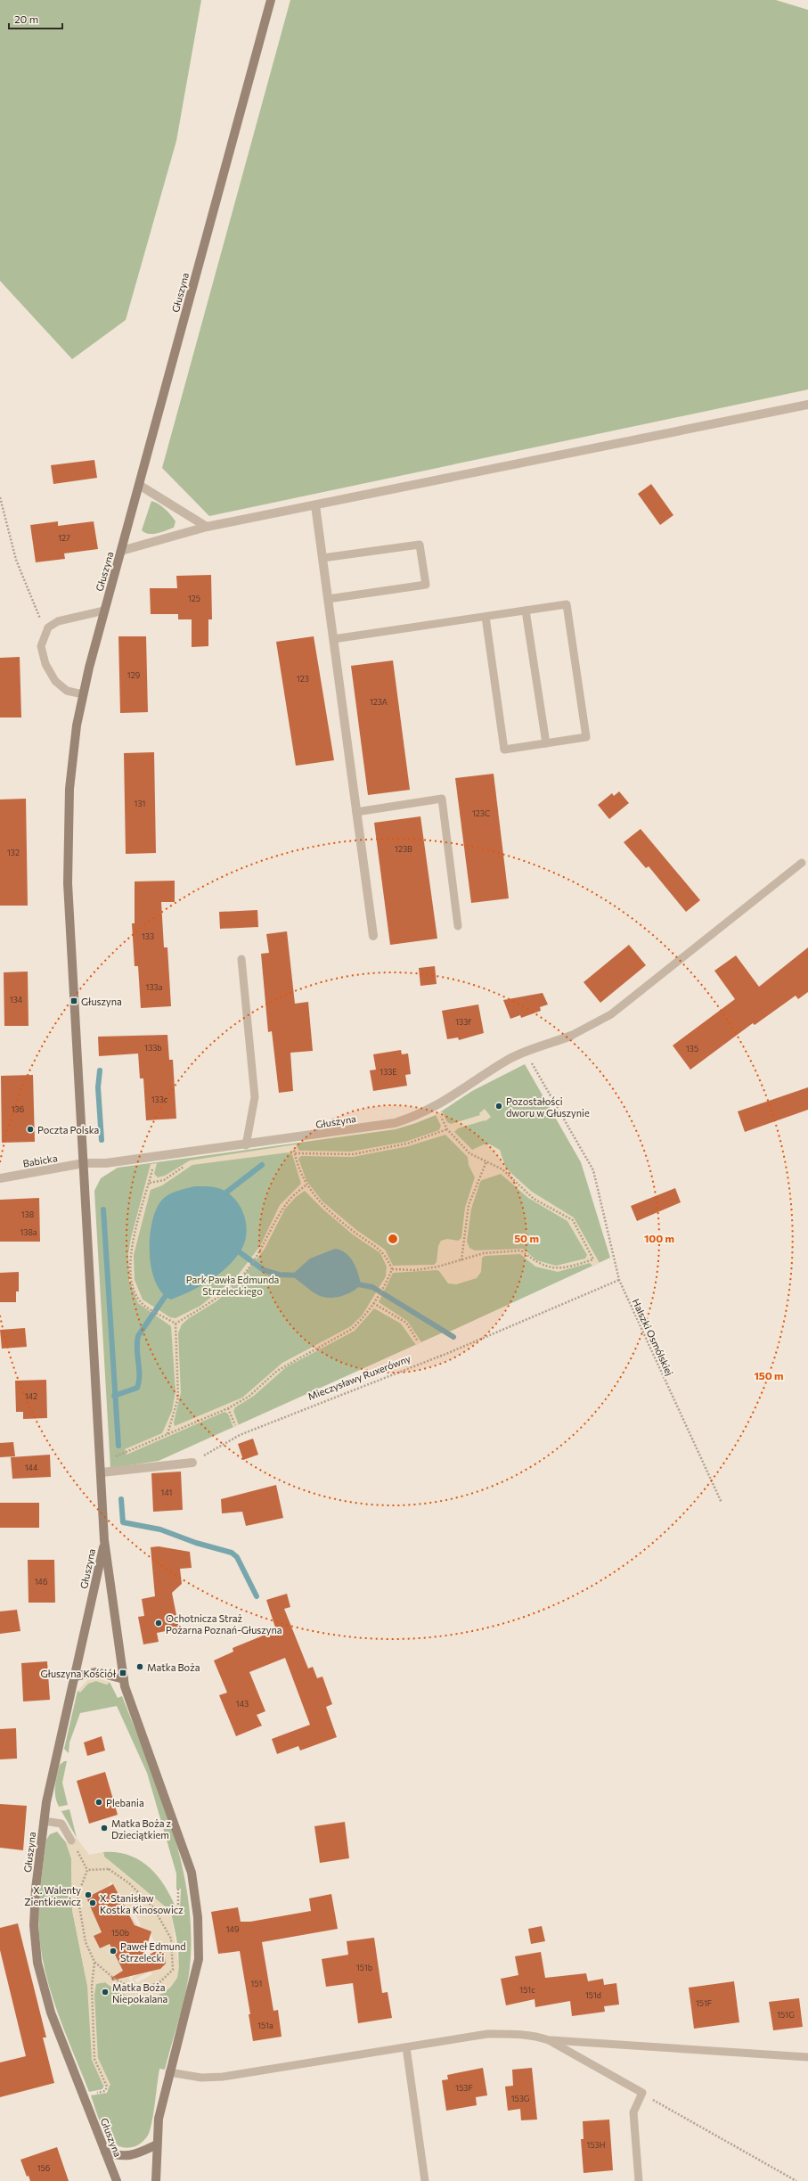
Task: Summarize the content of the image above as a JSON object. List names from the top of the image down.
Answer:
{
  "streets": {
    "street": ["Głuszyna", "Babicka"],
    "path": ["Halszki Osmólskiej", "Mieczysławy Ruxerówny"]
  },
  "crossings": [
    ["Głuszyna", "Babicka"],
    ["Głuszyna", "Halszki Osmólskiej"],
    ["Halszki Osmólskiej", "Mieczysławy Ruxerówny"]
  ],
  "parks": ["Park Pawła Edmunda Strzeleckiego"],
  "places": {
    "transit": ["Głuszyna", "Głuszyna Kościół"],
    "other": [
      "Pozostałości dworu w Głuszynie",
      "Poczta Polska",
      "Ochotnicza Straż Pożarna Poznań-Głuszyna",
      "Matka Boża",
      "Plebania",
      "Matka Boża z Dzieciątkiem",
      "X. Walenty Zientkiewicz",
      "X. Stanisław Kostka Kinosowicz",
      "Paweł Edmund Strzelecki",
      "Matka Boża Niepokalana"
    ]
  },
  "house_numbers": [
    "127",
    "125",
    "129",
    "123",
    "123A",
    "131",
    "123C",
    "123B",
    "132",
    "133",
    "133a",
    "134",
    "133f",
    "133b",
    "135",
    "133E",
    "133c",
    "136",
    "138",
    "138a",
    "142",
    "144",
    "141",
    "146",
    "143",
    "149",
    "150b",
    "151b",
    "151",
    "151c",
    "151d",
    "151F",
    "151G",
    "151a",
    "153F",
    "153G",
    "153H",
    "156"
  ],
  "scale_bar": "20 m",
  "rings": ["50 m", "100 m", "150 m"]
}
